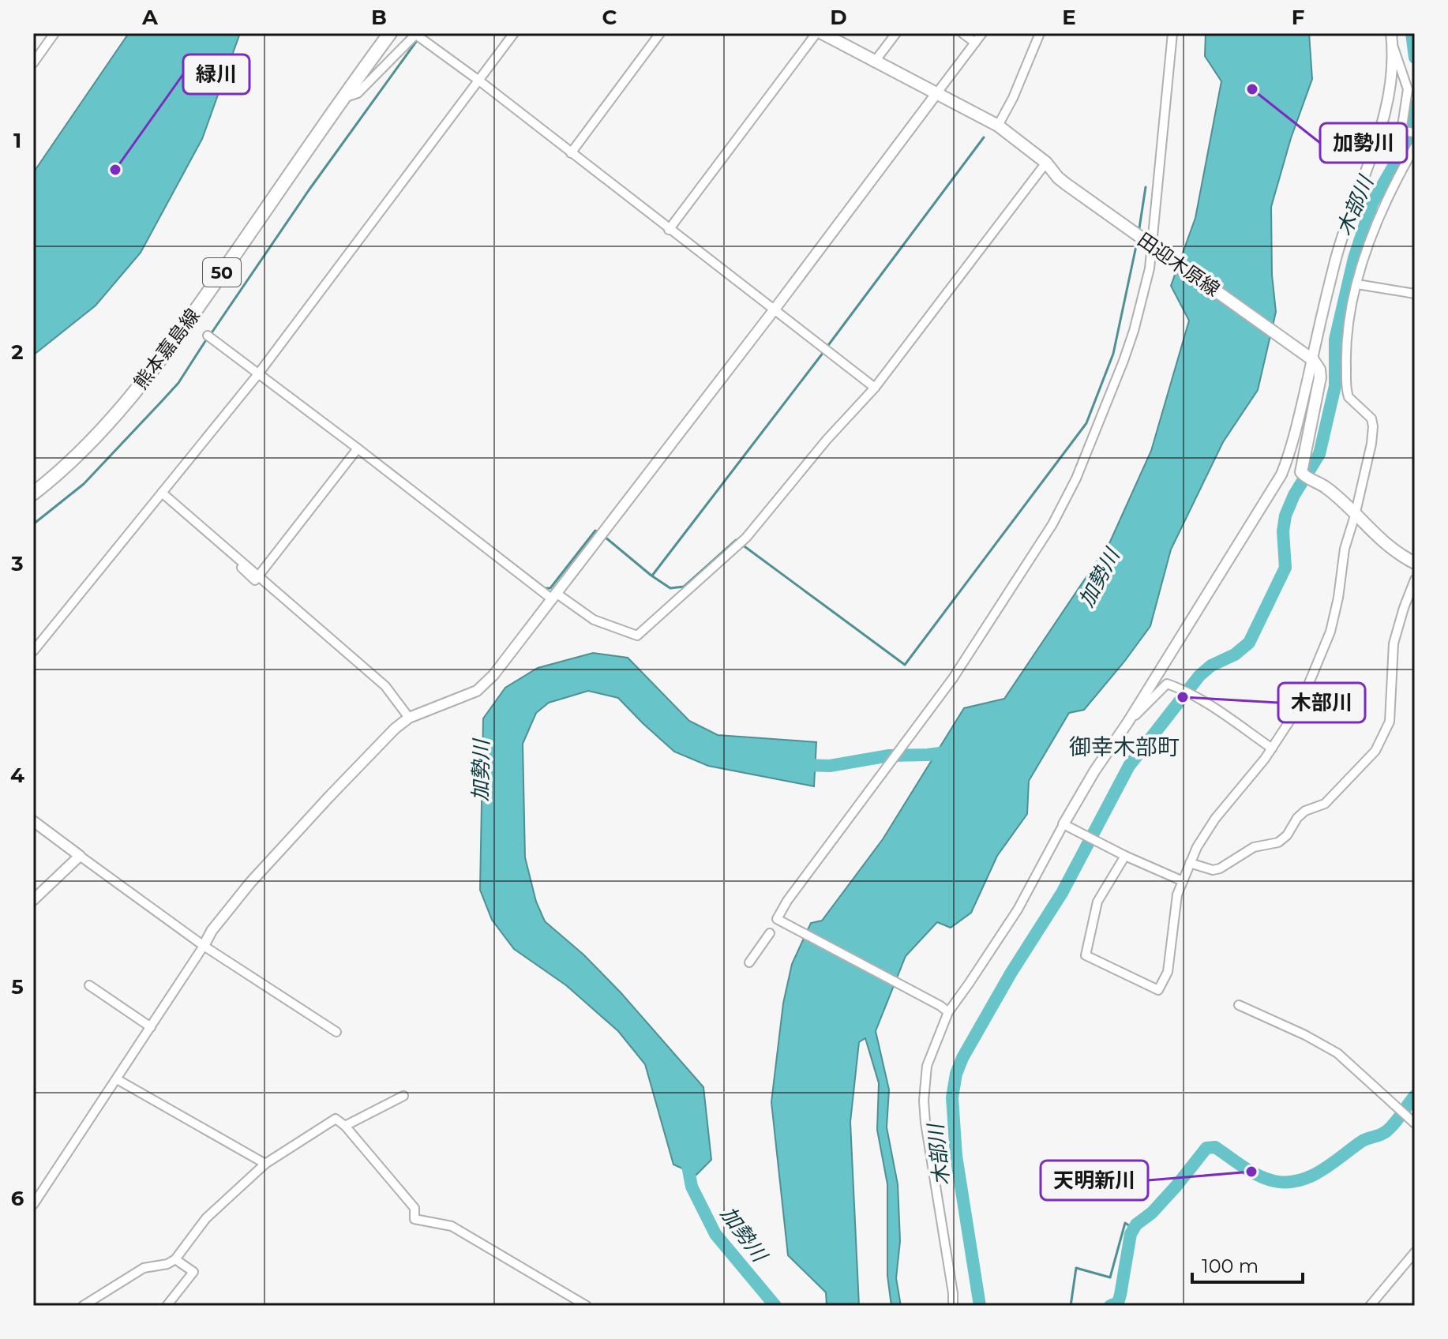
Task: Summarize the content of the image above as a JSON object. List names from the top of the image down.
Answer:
{
  "streets": {
    "main road": ["田迎木原線", "50", "熊本嘉島線"]
  },
  "districts": ["御幸木部町"],
  "water": ["木部川", "加勢川"],
  "places": [
    "加勢川",
    "緑川",
    "木部川",
    "天明新川"
  ],
  "scale_bar": "100 m",
  "grid": {
    "columns": [
      "A",
      "B",
      "C",
      "D",
      "E",
      "F"
    ],
    "rows": [
      "1",
      "2",
      "3",
      "4",
      "5",
      "6"
    ]
  }
}
